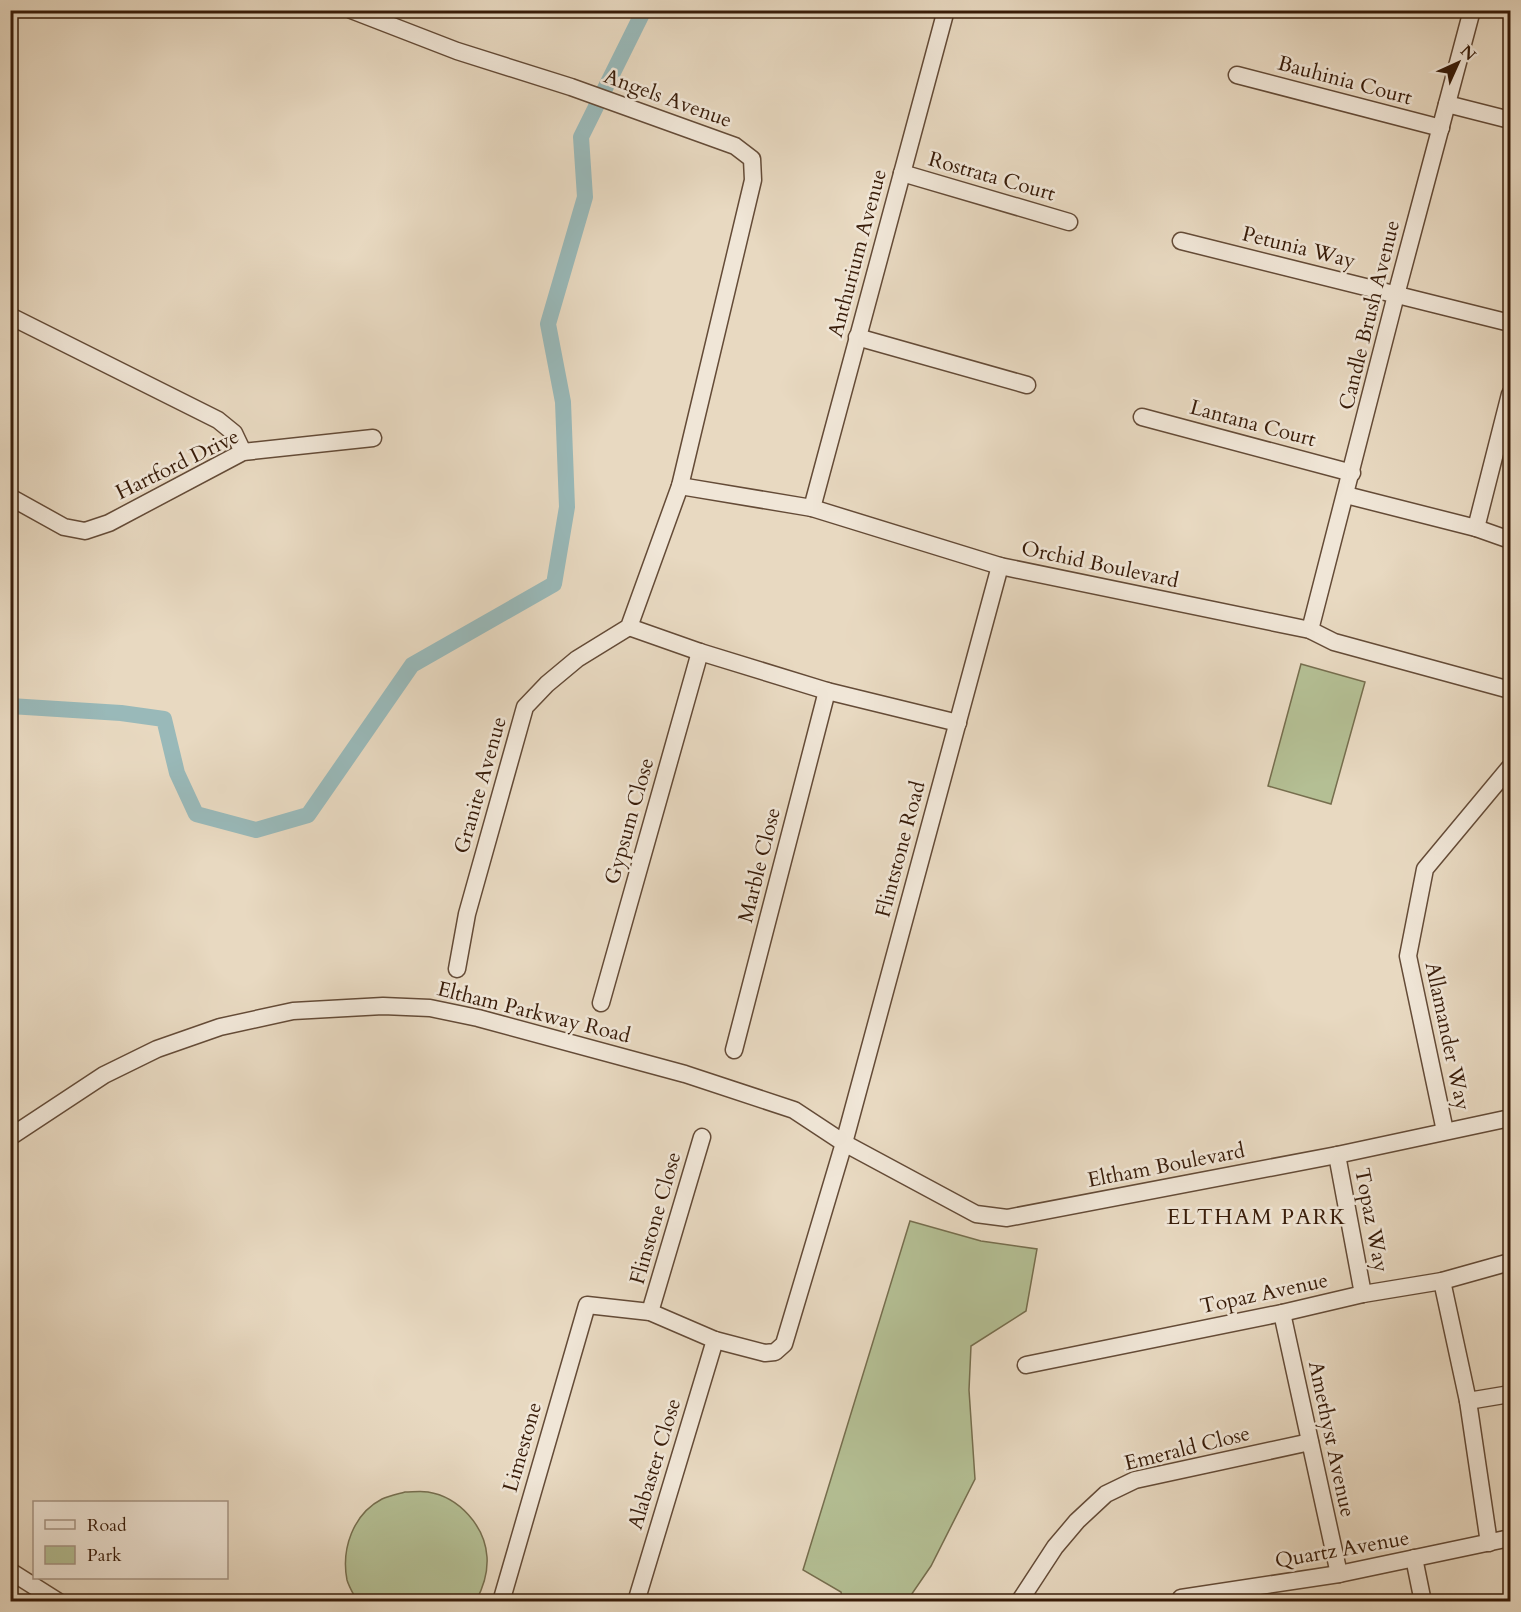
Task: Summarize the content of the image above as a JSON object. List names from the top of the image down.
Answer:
{
  "streets": {
    "street": [
      "Bauhinia Court",
      "Angels Avenue",
      "Rostrata Court",
      "Petunia Way",
      "Anthurium Avenue",
      "Candle Brush Avenue",
      "Lantana Court",
      "Hartford Drive",
      "Orchid Boulevard",
      "Granite Avenue",
      "Gypsum Close",
      "Flintstone Road",
      "Marble Close",
      "Eltham Parkway Road",
      "Allamander Way",
      "Eltham Boulevard",
      "Flinstone Close",
      "Topaz Way",
      "Topaz Avenue",
      "Amethyst Avenue",
      "Limestone",
      "Emerald Close",
      "Alabaster Close",
      "Quartz Avenue"
    ]
  },
  "crossings": [
    ["Bauhinia Court", "Candle Brush Avenue"],
    ["Angels Avenue", "Orchid Boulevard"],
    ["Rostrata Court", "Anthurium Avenue"],
    ["Petunia Way", "Candle Brush Avenue"],
    ["Anthurium Avenue", "Orchid Boulevard"],
    ["Candle Brush Avenue", "Lantana Court"],
    ["Candle Brush Avenue", "Orchid Boulevard"],
    ["Orchid Boulevard", "Flintstone Road"],
    ["Flintstone Road", "Eltham Parkway Road"],
    ["Flintstone Road", "Eltham Boulevard"],
    ["Flintstone Road", "Alabaster Close"],
    ["Eltham Parkway Road", "Eltham Boulevard"],
    ["Allamander Way", "Eltham Boulevard"],
    ["Eltham Boulevard", "Topaz Way"],
    ["Flinstone Close", "Limestone"],
    ["Topaz Way", "Topaz Avenue"],
    ["Topaz Avenue", "Amethyst Avenue"],
    ["Amethyst Avenue", "Emerald Close"],
    ["Amethyst Avenue", "Quartz Avenue"]
  ],
  "districts": ["ELTHAM PARK"],
  "legend": ["Road", "Park"],
  "north": "top right"
}
